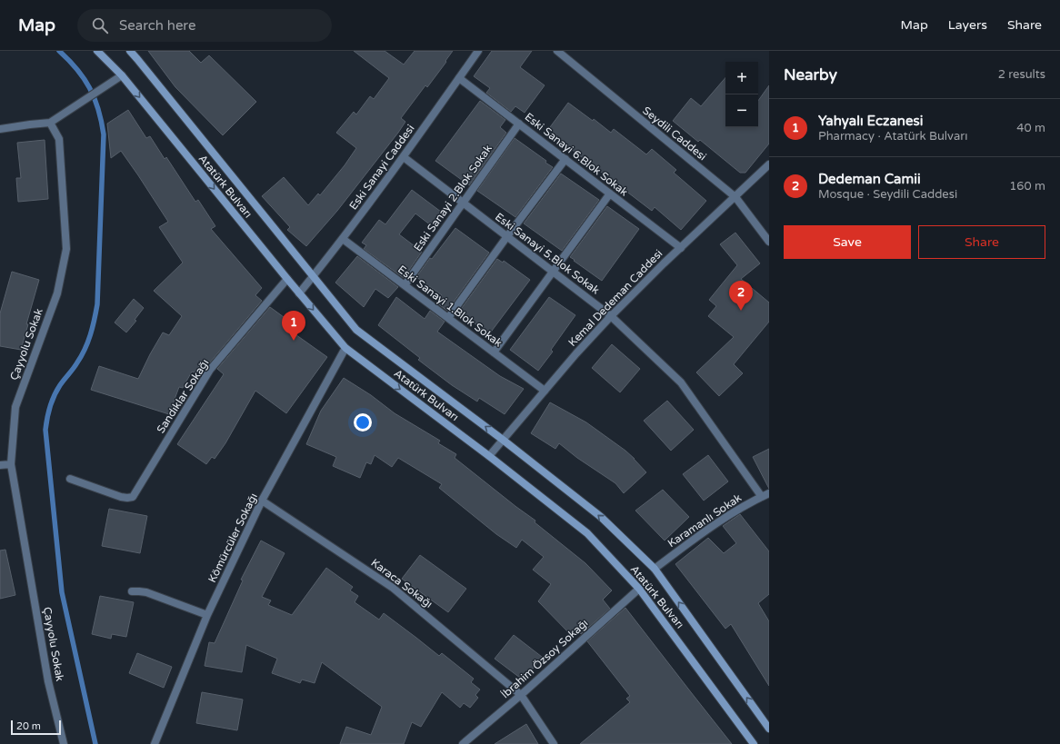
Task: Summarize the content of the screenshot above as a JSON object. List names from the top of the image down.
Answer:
{
  "streets": {
    "main road": ["Atatürk Bulvarı"],
    "street": [
      "Seydili Caddesi",
      "Eski Sanayi 6.Blok Sokak",
      "Eski Sanayi Caddesi",
      "Eski Sanayi 2.Blok Sokak",
      "Eski Sanayi 5.Blok Sokak",
      "Kemal Dedeman Caddesi",
      "Eski Sanayi 1.Blok Sokak",
      "Çayyolu Sokak",
      "Sandıklar Sokağı",
      "Karamanlı Sokak",
      "Kömürcüler Sokağı",
      "Karaca Sokağı",
      "İbrahim Özsoy Sokağı"
    ]
  },
  "crossings": [
    ["Seydili Caddesi", "Kemal Dedeman Caddesi"],
    ["Eski Sanayi 6.Blok Sokak", "Eski Sanayi Caddesi"],
    ["Eski Sanayi 6.Blok Sokak", "Eski Sanayi 2.Blok Sokak"],
    ["Eski Sanayi 6.Blok Sokak", "Kemal Dedeman Caddesi"],
    ["Eski Sanayi Caddesi", "Atatürk Bulvarı"],
    ["Eski Sanayi Caddesi", "Eski Sanayi 5.Blok Sokak"],
    ["Eski Sanayi Caddesi", "Eski Sanayi 1.Blok Sokak"],
    ["Atatürk Bulvarı", "Kemal Dedeman Caddesi"],
    ["Atatürk Bulvarı", "Sandıklar Sokağı"],
    ["Atatürk Bulvarı", "Karamanlı Sokak"],
    ["Atatürk Bulvarı", "Kömürcüler Sokağı"],
    ["Atatürk Bulvarı", "İbrahim Özsoy Sokağı"],
    ["Eski Sanayi 2.Blok Sokak", "Eski Sanayi 5.Blok Sokak"],
    ["Eski Sanayi 2.Blok Sokak", "Eski Sanayi 1.Blok Sokak"],
    ["Eski Sanayi 5.Blok Sokak", "Kemal Dedeman Caddesi"],
    ["Eski Sanayi 5.Blok Sokak", "Karamanlı Sokak"],
    ["Kemal Dedeman Caddesi", "Eski Sanayi 1.Blok Sokak"],
    ["Kömürcüler Sokağı", "Karaca Sokağı"],
    ["Karaca Sokağı", "İbrahim Özsoy Sokağı"]
  ],
  "scale_bar": "20 m",
  "page": {
    "header": "Map",
    "search": "Search here",
    "nav": ["Map", "Layers", "Share"],
    "heading": ["Nearby", "2 results"],
    "map_buttons": ["+", "−"],
    "list": [
      {
        "mark": "1",
        "name": "Yahyalı Eczanesi",
        "note": "Pharmacy · Atatürk Bulvarı",
        "value": "40 m"
      },
      {
        "mark": "2",
        "name": "Dedeman Camii",
        "note": "Mosque · Seydili Caddesi",
        "value": "160 m"
      }
    ],
    "buttons": ["Save", "Share"],
    "pins": ["2", "1"],
    "scale": "20 m"
  }
}
